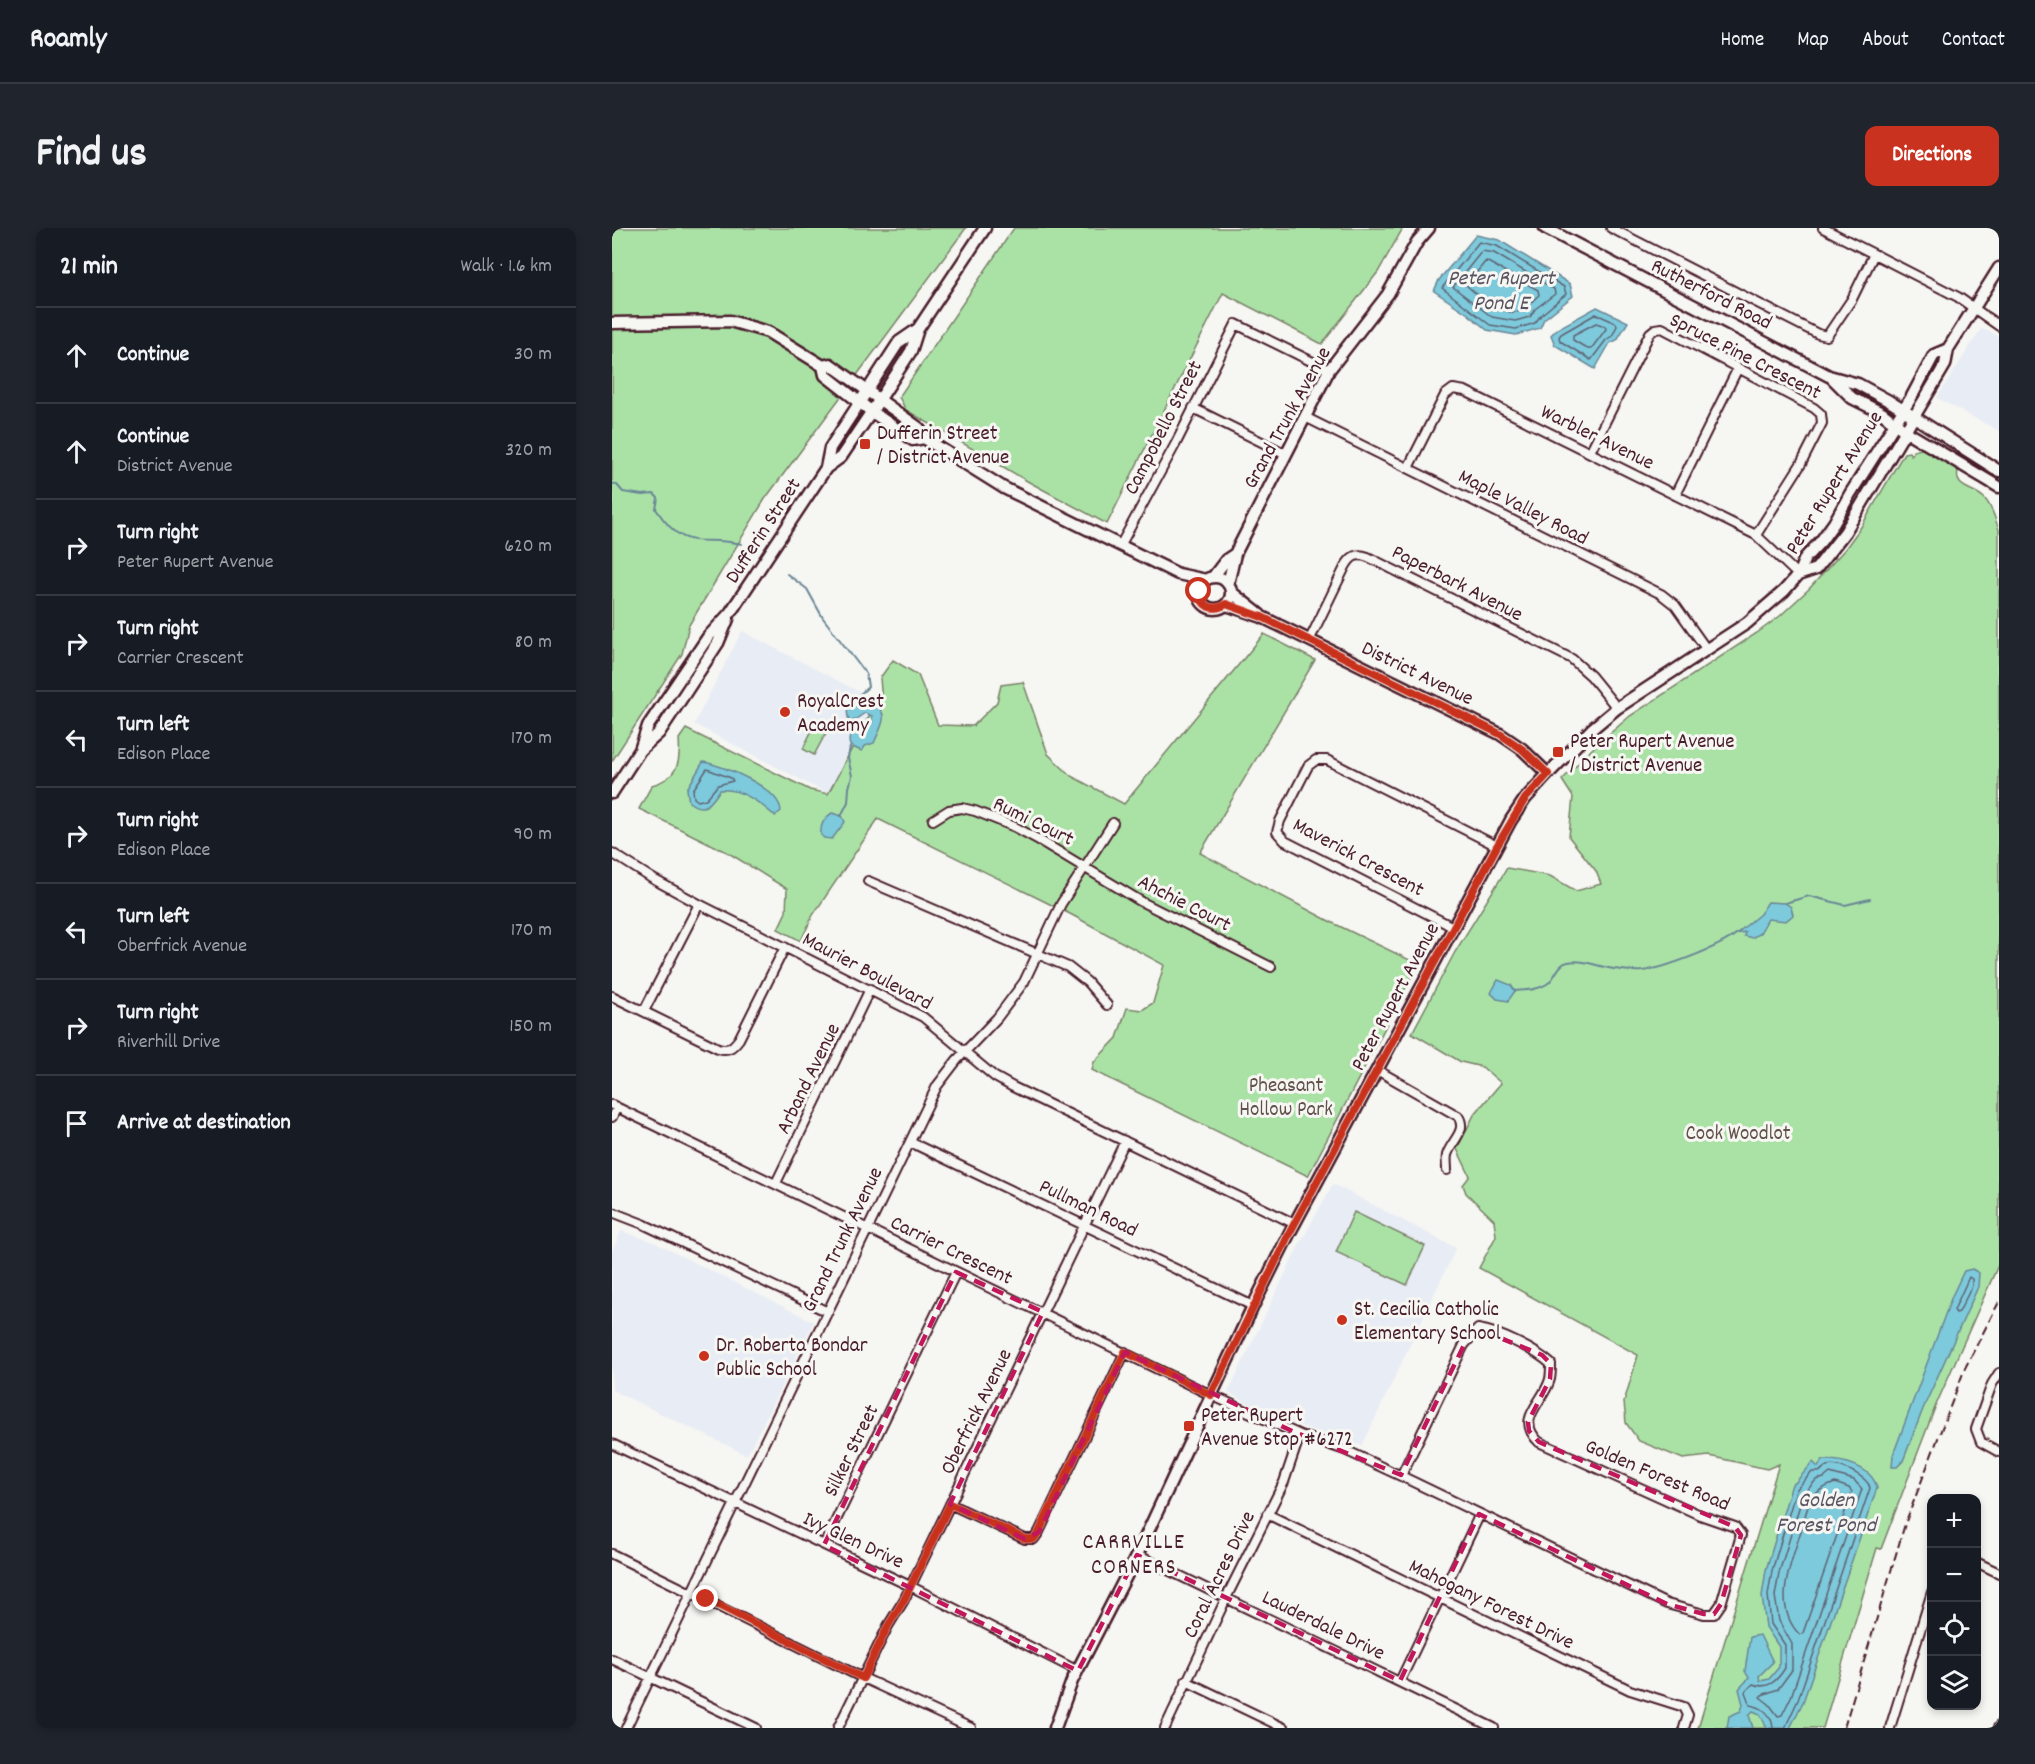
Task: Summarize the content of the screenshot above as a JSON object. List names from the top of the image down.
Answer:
{
  "streets": {
    "street": [
      "Rutherford Road",
      "Spruce Pine Crescent",
      "Grand Trunk Avenue",
      "Campobello Street",
      "Warbler Avenue",
      "Peter Rupert Avenue",
      "Maple Valley Road",
      "Dufferin Street",
      "Paperbark Avenue",
      "District Avenue",
      "Rumi Court",
      "Maverick Crescent",
      "Ahchie Court",
      "Maurier Boulevard",
      "Arband Avenue",
      "Pullman Road",
      "Carrier Crescent",
      "Oberfrick Avenue",
      "Silker Street",
      "Golden Forest Road",
      "Ivy Glen Drive",
      "Coral Acres Drive",
      "Mahogany Forest Drive",
      "Lauderdale Drive"
    ]
  },
  "crossings": [
    ["Rutherford Road", "Peter Rupert Avenue"],
    ["Spruce Pine Crescent", "Warbler Avenue"],
    ["Grand Trunk Avenue", "Campobello Street"],
    ["Grand Trunk Avenue", "Maple Valley Road"],
    ["Grand Trunk Avenue", "District Avenue"],
    ["Grand Trunk Avenue", "Rumi Court"],
    ["Grand Trunk Avenue", "Ahchie Court"],
    ["Grand Trunk Avenue", "Maurier Boulevard"],
    ["Grand Trunk Avenue", "Pullman Road"],
    ["Grand Trunk Avenue", "Carrier Crescent"],
    ["Grand Trunk Avenue", "Ivy Glen Drive"],
    ["Warbler Avenue", "Peter Rupert Avenue"],
    ["Warbler Avenue", "Maple Valley Road"],
    ["Peter Rupert Avenue", "Maple Valley Road"],
    ["Peter Rupert Avenue", "Paperbark Avenue"],
    ["Peter Rupert Avenue", "District Avenue"],
    ["Peter Rupert Avenue", "Maverick Crescent"],
    ["Peter Rupert Avenue", "Maurier Boulevard"],
    ["Peter Rupert Avenue", "Pullman Road"],
    ["Peter Rupert Avenue", "Carrier Crescent"],
    ["Peter Rupert Avenue", "Golden Forest Road"],
    ["Peter Rupert Avenue", "Ivy Glen Drive"],
    ["Peter Rupert Avenue", "Lauderdale Drive"],
    ["Paperbark Avenue", "District Avenue"],
    ["Rumi Court", "Ahchie Court"],
    ["Maurier Boulevard", "Arband Avenue"],
    ["Maurier Boulevard", "Oberfrick Avenue"],
    ["Arband Avenue", "Carrier Crescent"],
    ["Pullman Road", "Oberfrick Avenue"],
    ["Carrier Crescent", "Oberfrick Avenue"],
    ["Carrier Crescent", "Silker Street"],
    ["Carrier Crescent", "Golden Forest Road"],
    ["Oberfrick Avenue", "Ivy Glen Drive"],
    ["Silker Street", "Ivy Glen Drive"],
    ["Golden Forest Road", "Coral Acres Drive"],
    ["Coral Acres Drive", "Mahogany Forest Drive"],
    ["Coral Acres Drive", "Lauderdale Drive"]
  ],
  "districts": ["CARRVILLE CORNERS"],
  "water": ["Peter Rupert Pond E", "Golden Forest Pond"],
  "parks": ["Pheasant Hollow Park", "Cook Woodlot"],
  "places": {
    "transit": ["Dufferin Street / District Avenue", "Peter Rupert Avenue / District Avenue", "Peter Rupert Avenue Stop #6272"],
    "other": ["RoyalCrest Academy", "St. Cecilia Catholic Elementary School", "Dr. Roberta Bondar Public School"]
  },
  "page": {
    "header": "Roamly",
    "nav": [
      "Home",
      "Map",
      "About",
      "Contact"
    ],
    "title": "Find us",
    "buttons": "Directions",
    "heading": ["21 min", "Walk · 1.6 km"],
    "list": [
      ["Continue", "30 m"],
      ["Continue", "District Avenue", "320 m"],
      ["Turn right", "Peter Rupert Avenue", "620 m"],
      ["Turn right", "Carrier Crescent", "80 m"],
      ["Turn left", "Edison Place", "170 m"],
      ["Turn right", "Edison Place", "90 m"],
      ["Turn left", "Oberfrick Avenue", "170 m"],
      ["Turn right", "Riverhill Drive", "150 m"],
      "Arrive at destination"
    ],
    "map_buttons": ["+", "−"]
  }
}
